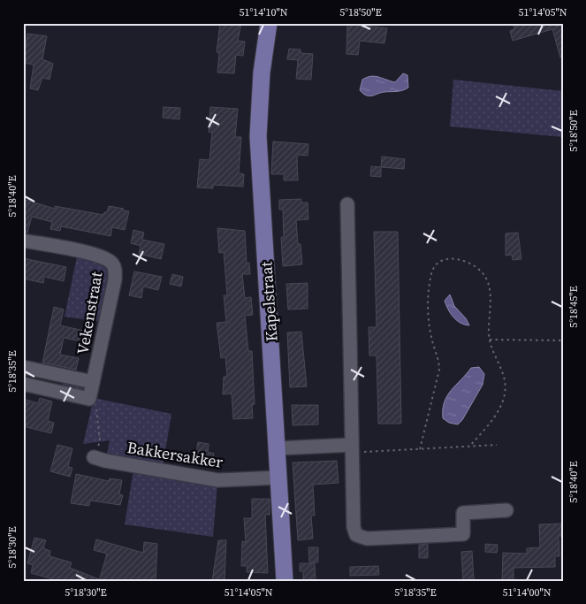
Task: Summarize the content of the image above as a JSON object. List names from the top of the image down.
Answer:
{
  "streets": {
    "main road": ["Kapelstraat"],
    "street": ["Vekenstraat", "Bakkersakker"]
  },
  "crossings": [
    ["Kapelstraat", "Bakkersakker"]
  ],
  "coordinates": [
    "51°14'10\"N",
    "5°18'50\"E",
    "51°14'05\"N",
    "5°18'40\"E",
    "5°18'45\"E",
    "5°18'35\"E",
    "5°18'30\"E",
    "51°14'00\"N"
  ]
}
